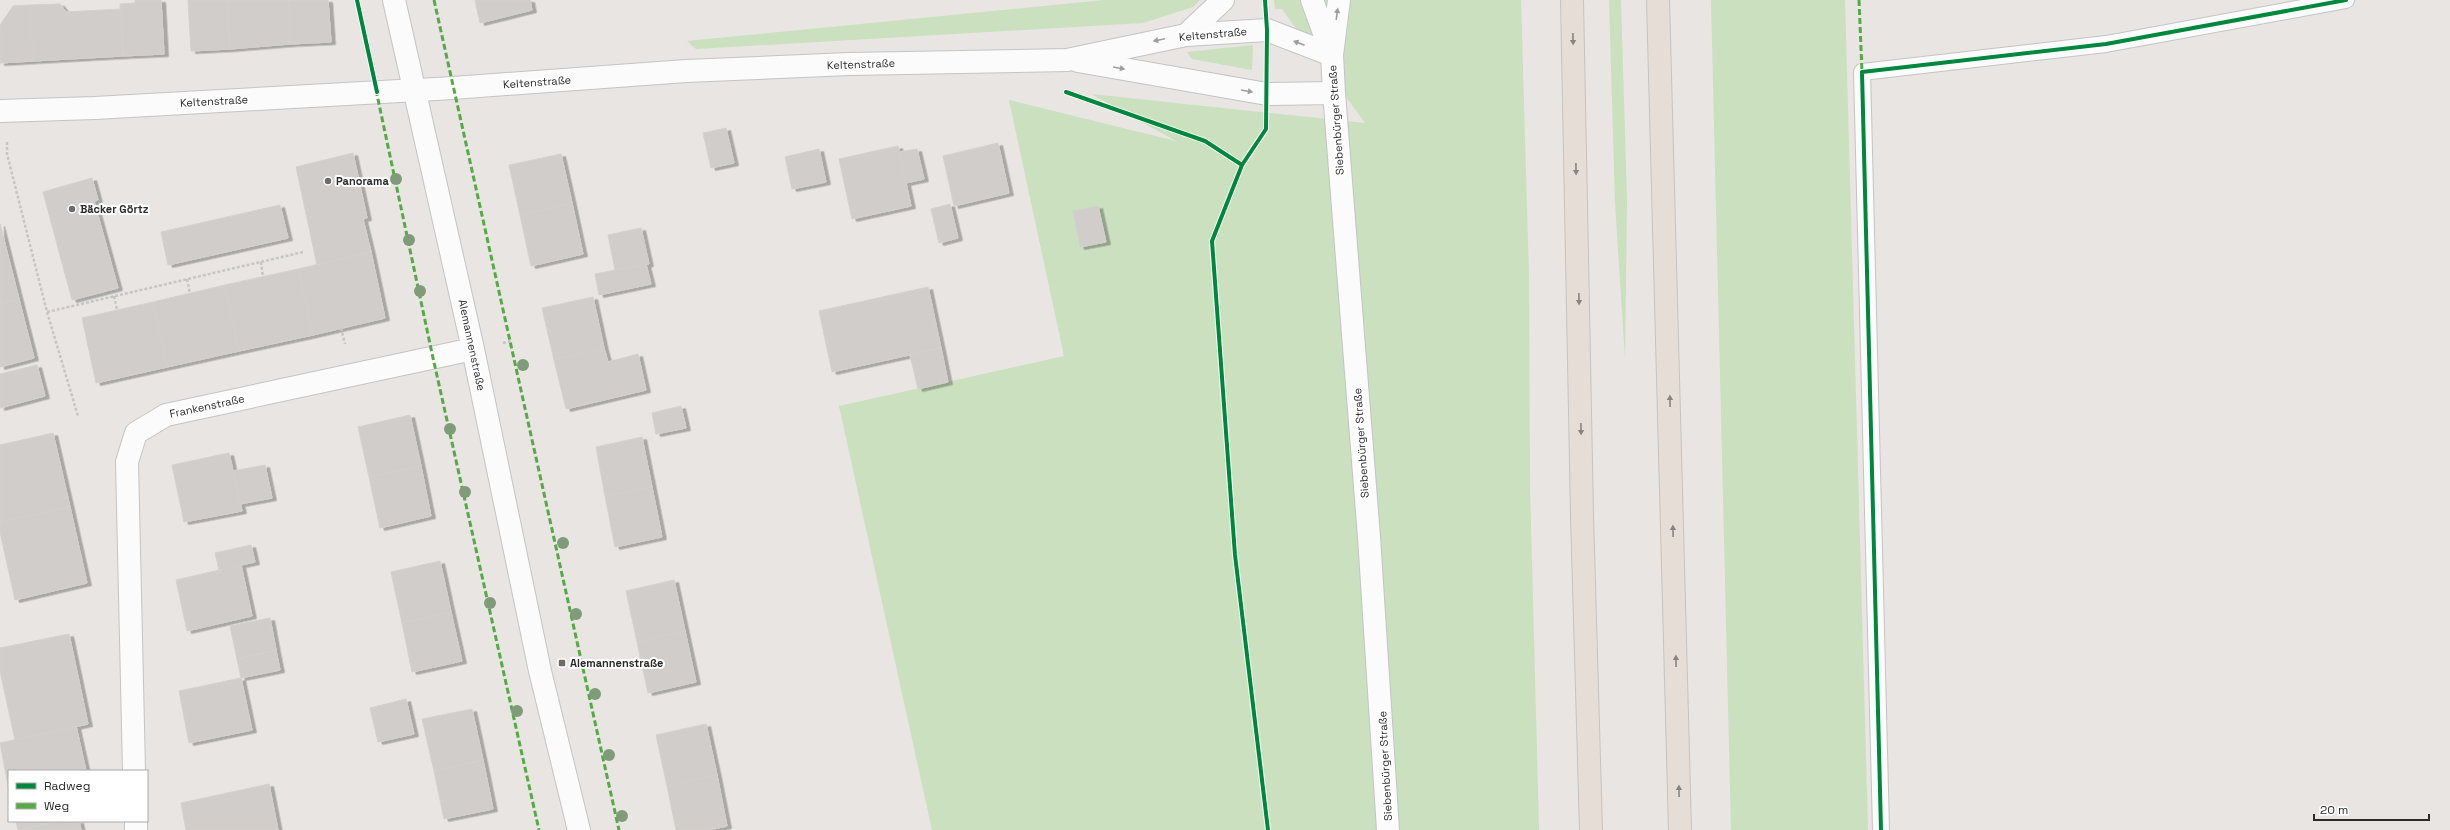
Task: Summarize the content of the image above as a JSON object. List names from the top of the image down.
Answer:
{
  "streets": {
    "street": [
      "Keltenstraße",
      "Siebenbürger Straße",
      "Alemannenstraße",
      "Frankenstraße"
    ]
  },
  "crossings": [
    ["Keltenstraße", "Siebenbürger Straße"],
    ["Keltenstraße", "Alemannenstraße"],
    ["Alemannenstraße", "Frankenstraße"]
  ],
  "places": {
    "other": ["Panorama", "Bäcker Görtz"],
    "transit": ["Alemannenstraße"]
  },
  "legend": ["Radweg", "Weg"],
  "scale_bar": "20 m"
}
